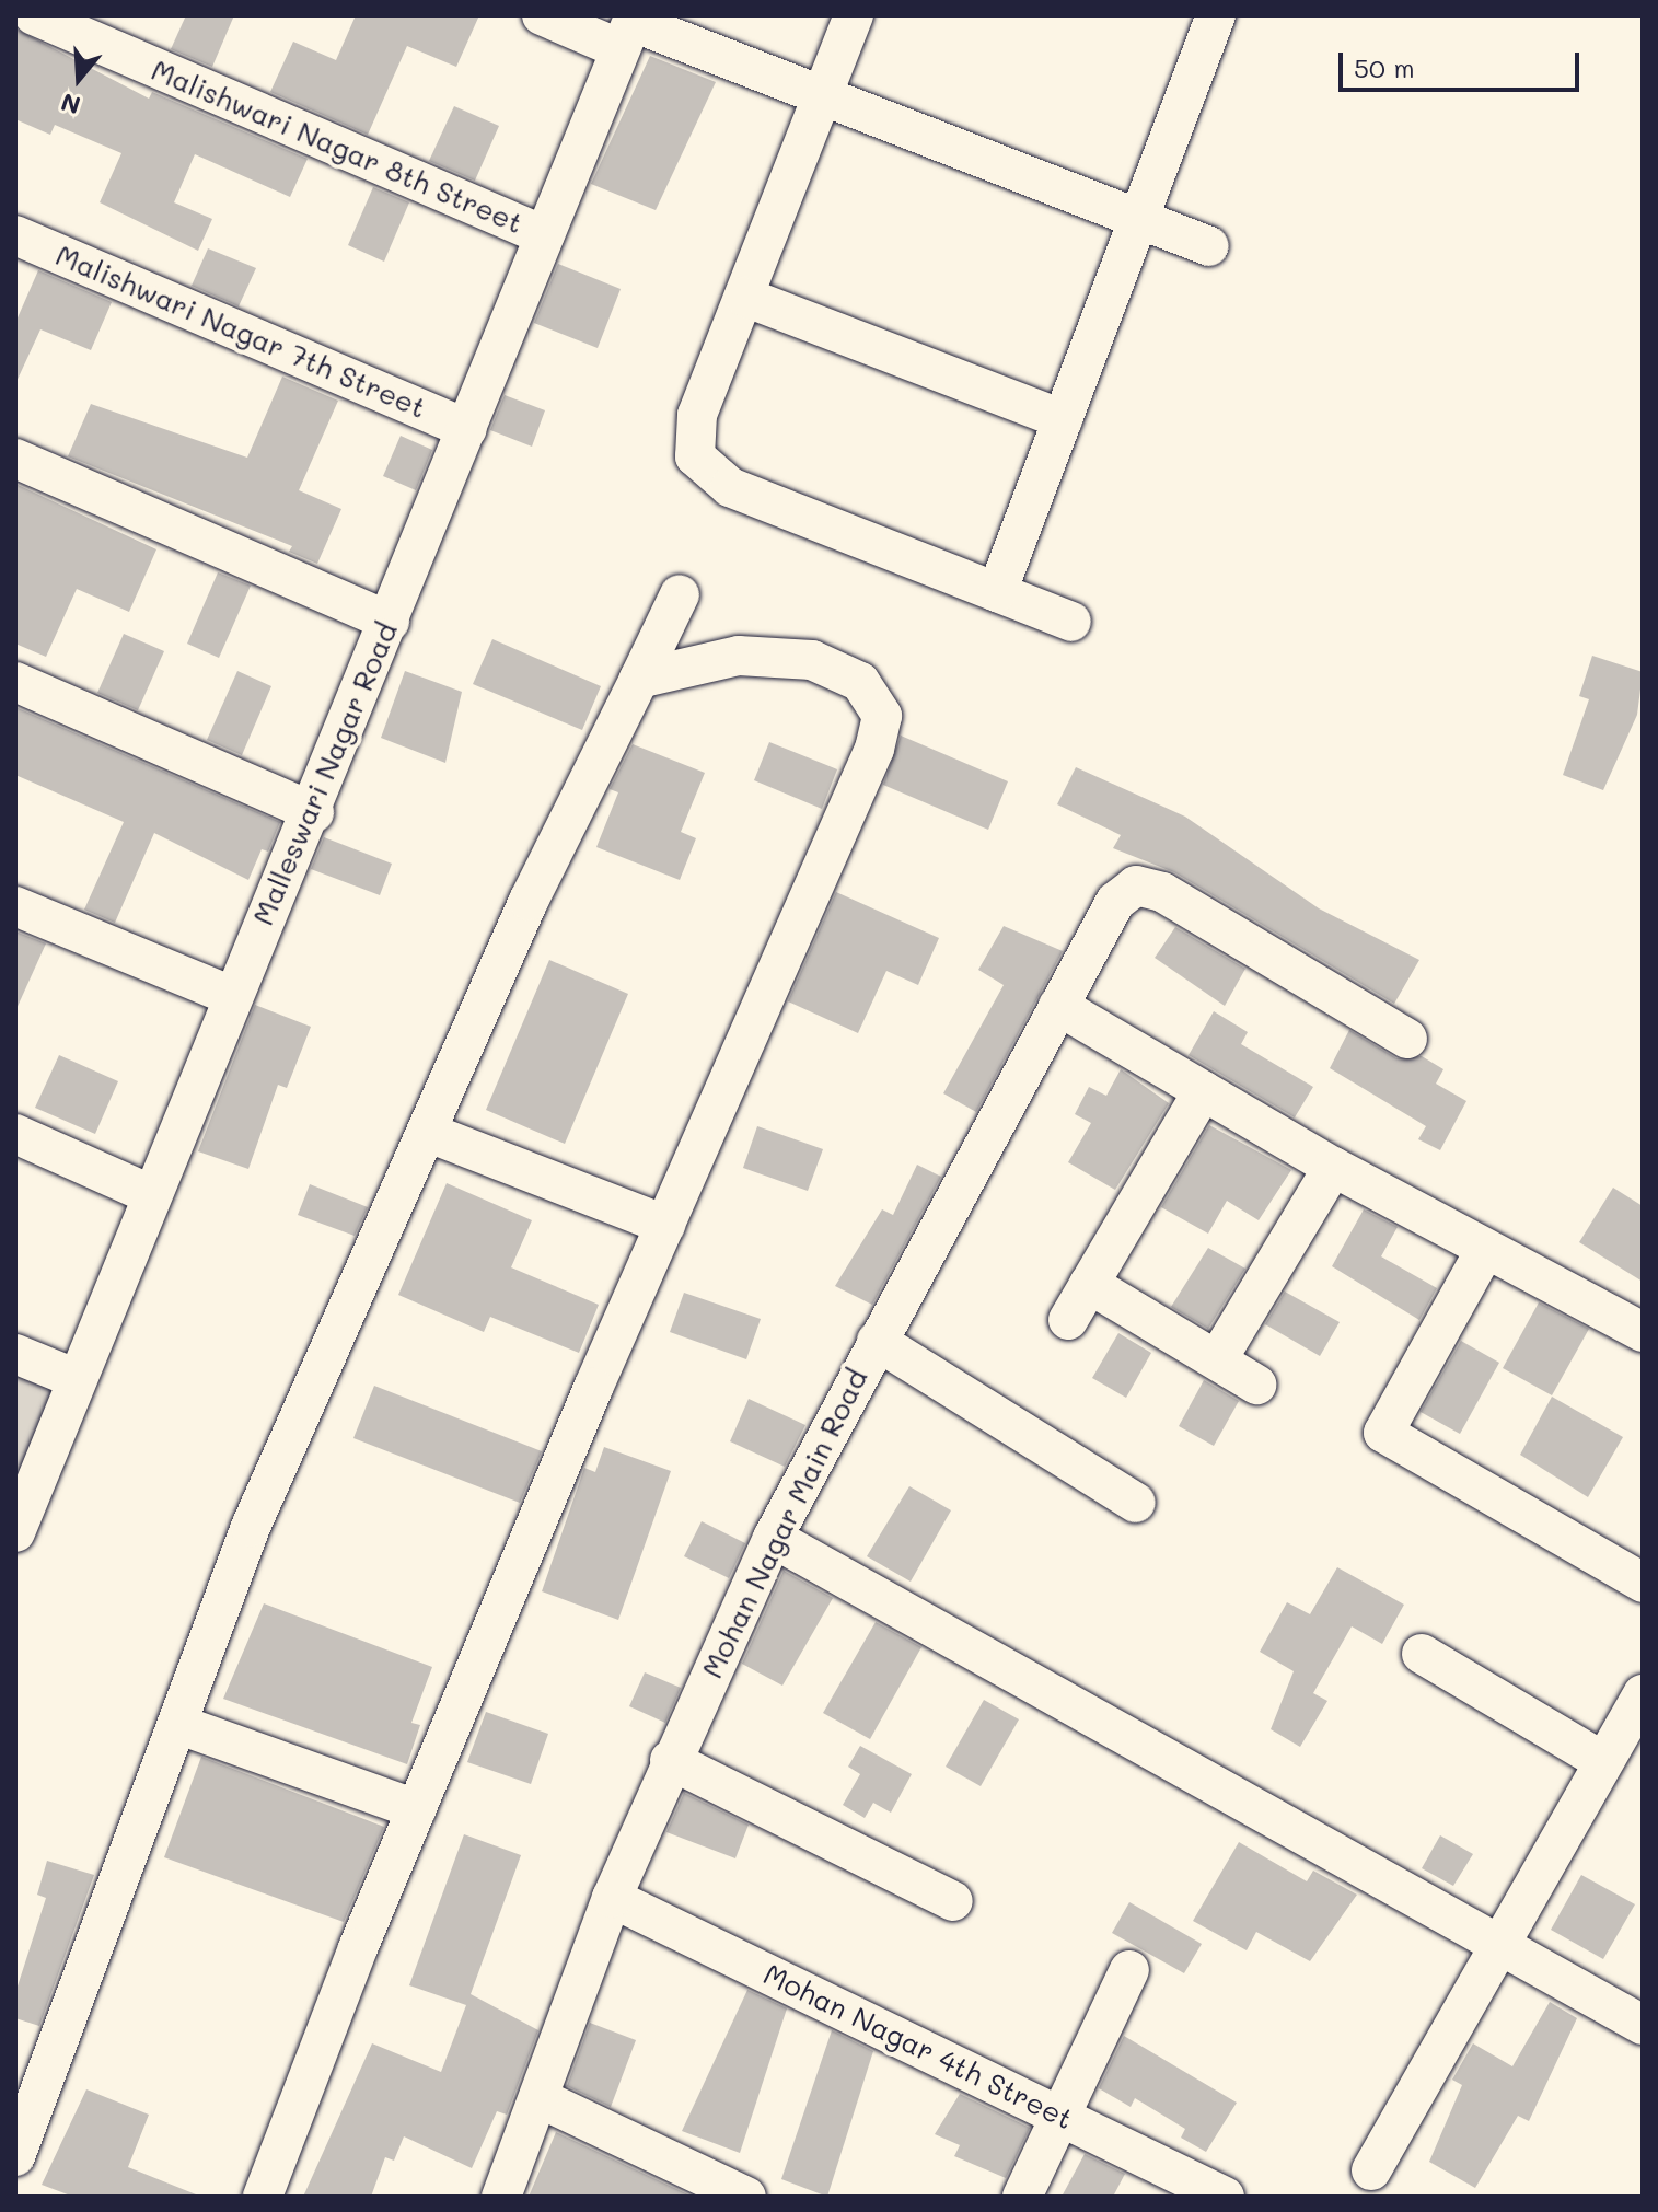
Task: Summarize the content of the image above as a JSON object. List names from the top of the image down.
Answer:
{
  "streets": {
    "street": [
      "Malishwari Nagar 8th Street",
      "Malishwari Nagar 7th Street",
      "Malleswari Nagar Road",
      "Mohan Nagar Main Road",
      "Mohan Nagar 4th Street"
    ]
  },
  "crossings": [
    ["Malishwari Nagar 8th Street", "Malleswari Nagar Road"],
    ["Malishwari Nagar 7th Street", "Malleswari Nagar Road"],
    ["Mohan Nagar Main Road", "Mohan Nagar 4th Street"]
  ],
  "scale_bar": "50 m",
  "north": "bottom"
}
